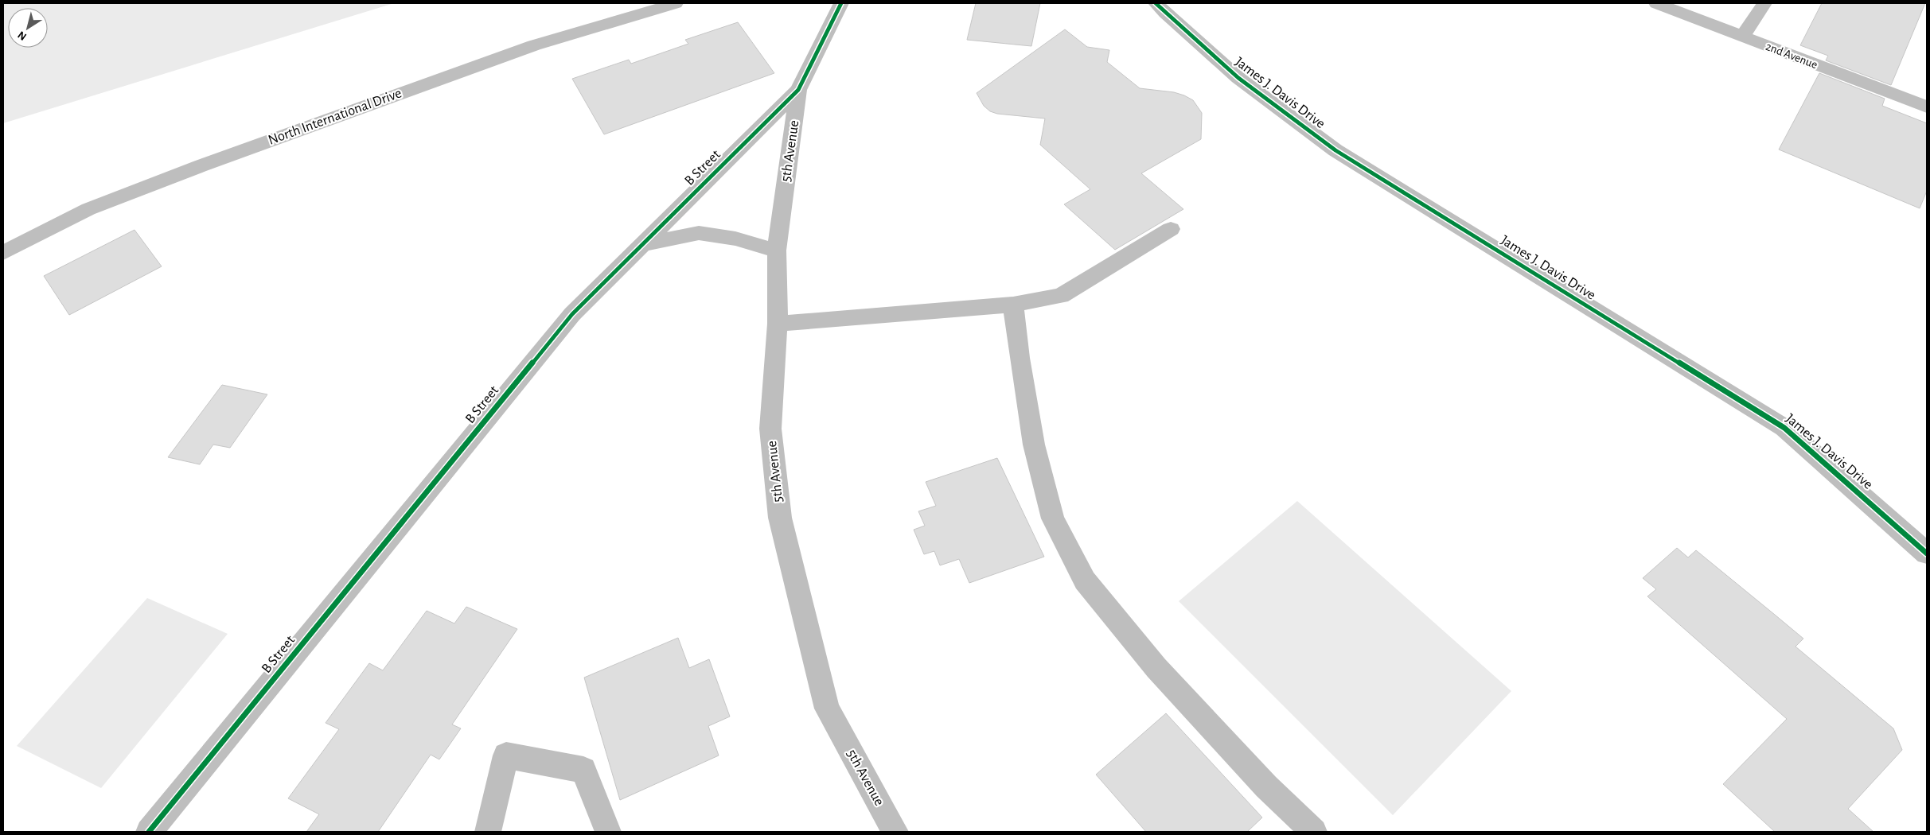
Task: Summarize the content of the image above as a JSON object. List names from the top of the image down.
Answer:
{
  "streets": {
    "street": [
      "2nd Avenue",
      "James J. Davis Drive",
      "North International Drive",
      "5th Avenue",
      "B Street"
    ]
  },
  "crossings": [
    ["5th Avenue", "B Street"]
  ],
  "north": "bottom left"
}
